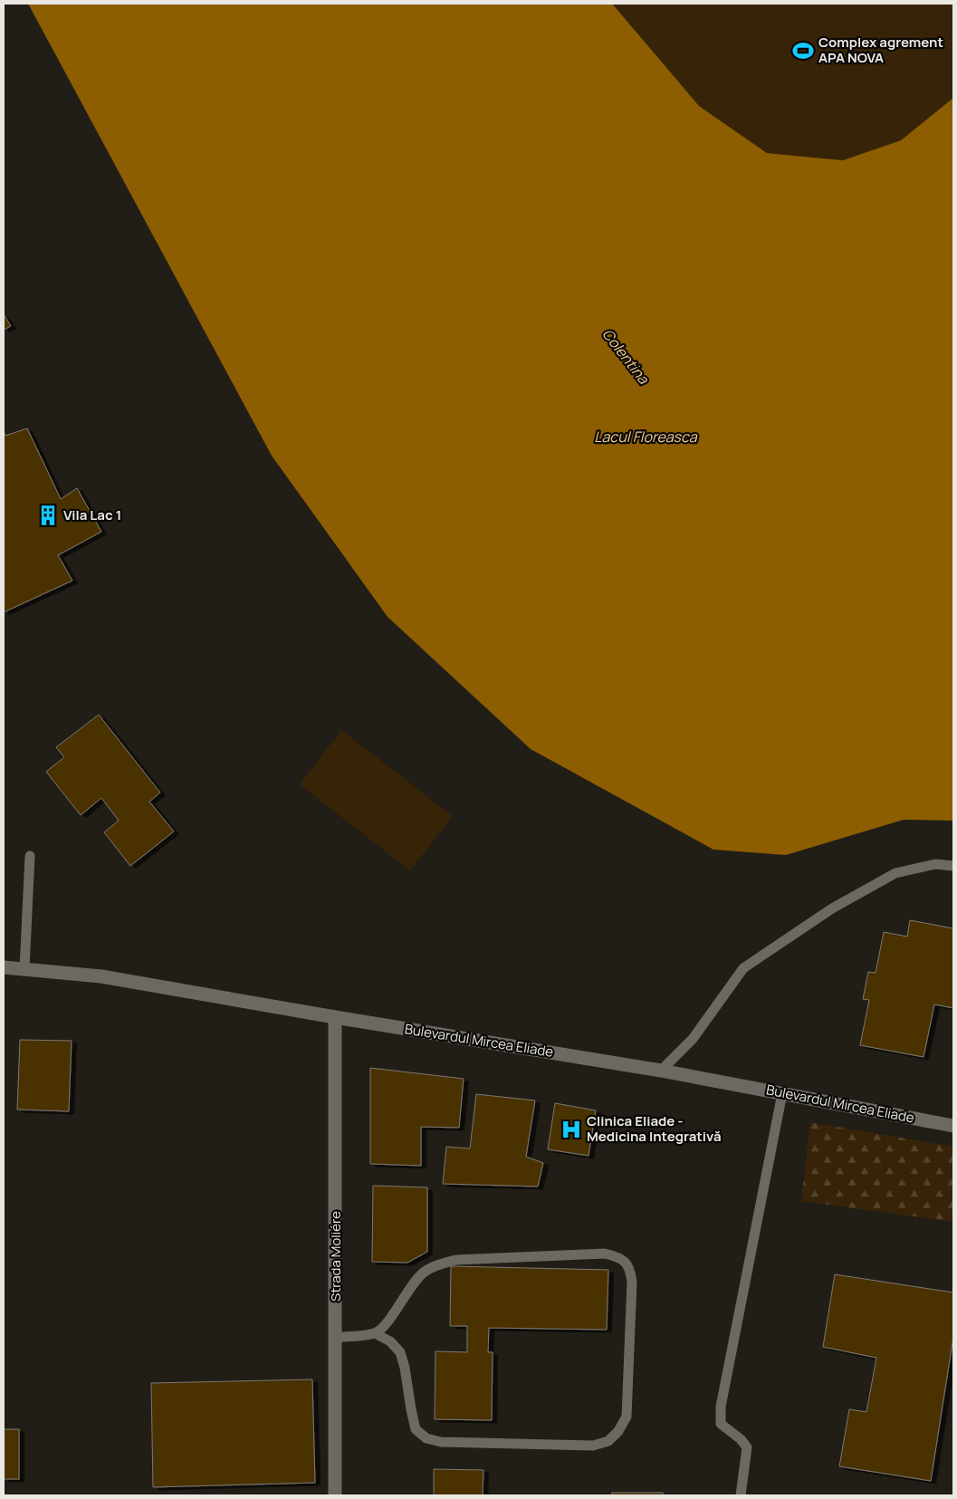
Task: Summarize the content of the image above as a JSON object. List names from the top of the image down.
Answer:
{
  "streets": {
    "street": ["Bulevardul Mircea Eliade", "Strada Moliére"]
  },
  "crossings": [
    ["Bulevardul Mircea Eliade", "Strada Moliére"]
  ],
  "water": ["Colentina", "Lacul Floreasca"],
  "places": {
    "sports": ["Complex agrement APA NOVA"],
    "building": ["Vila Lac 1"],
    "hospital": ["Clinica Eliade - Medicina Integrativă"]
  }
}
